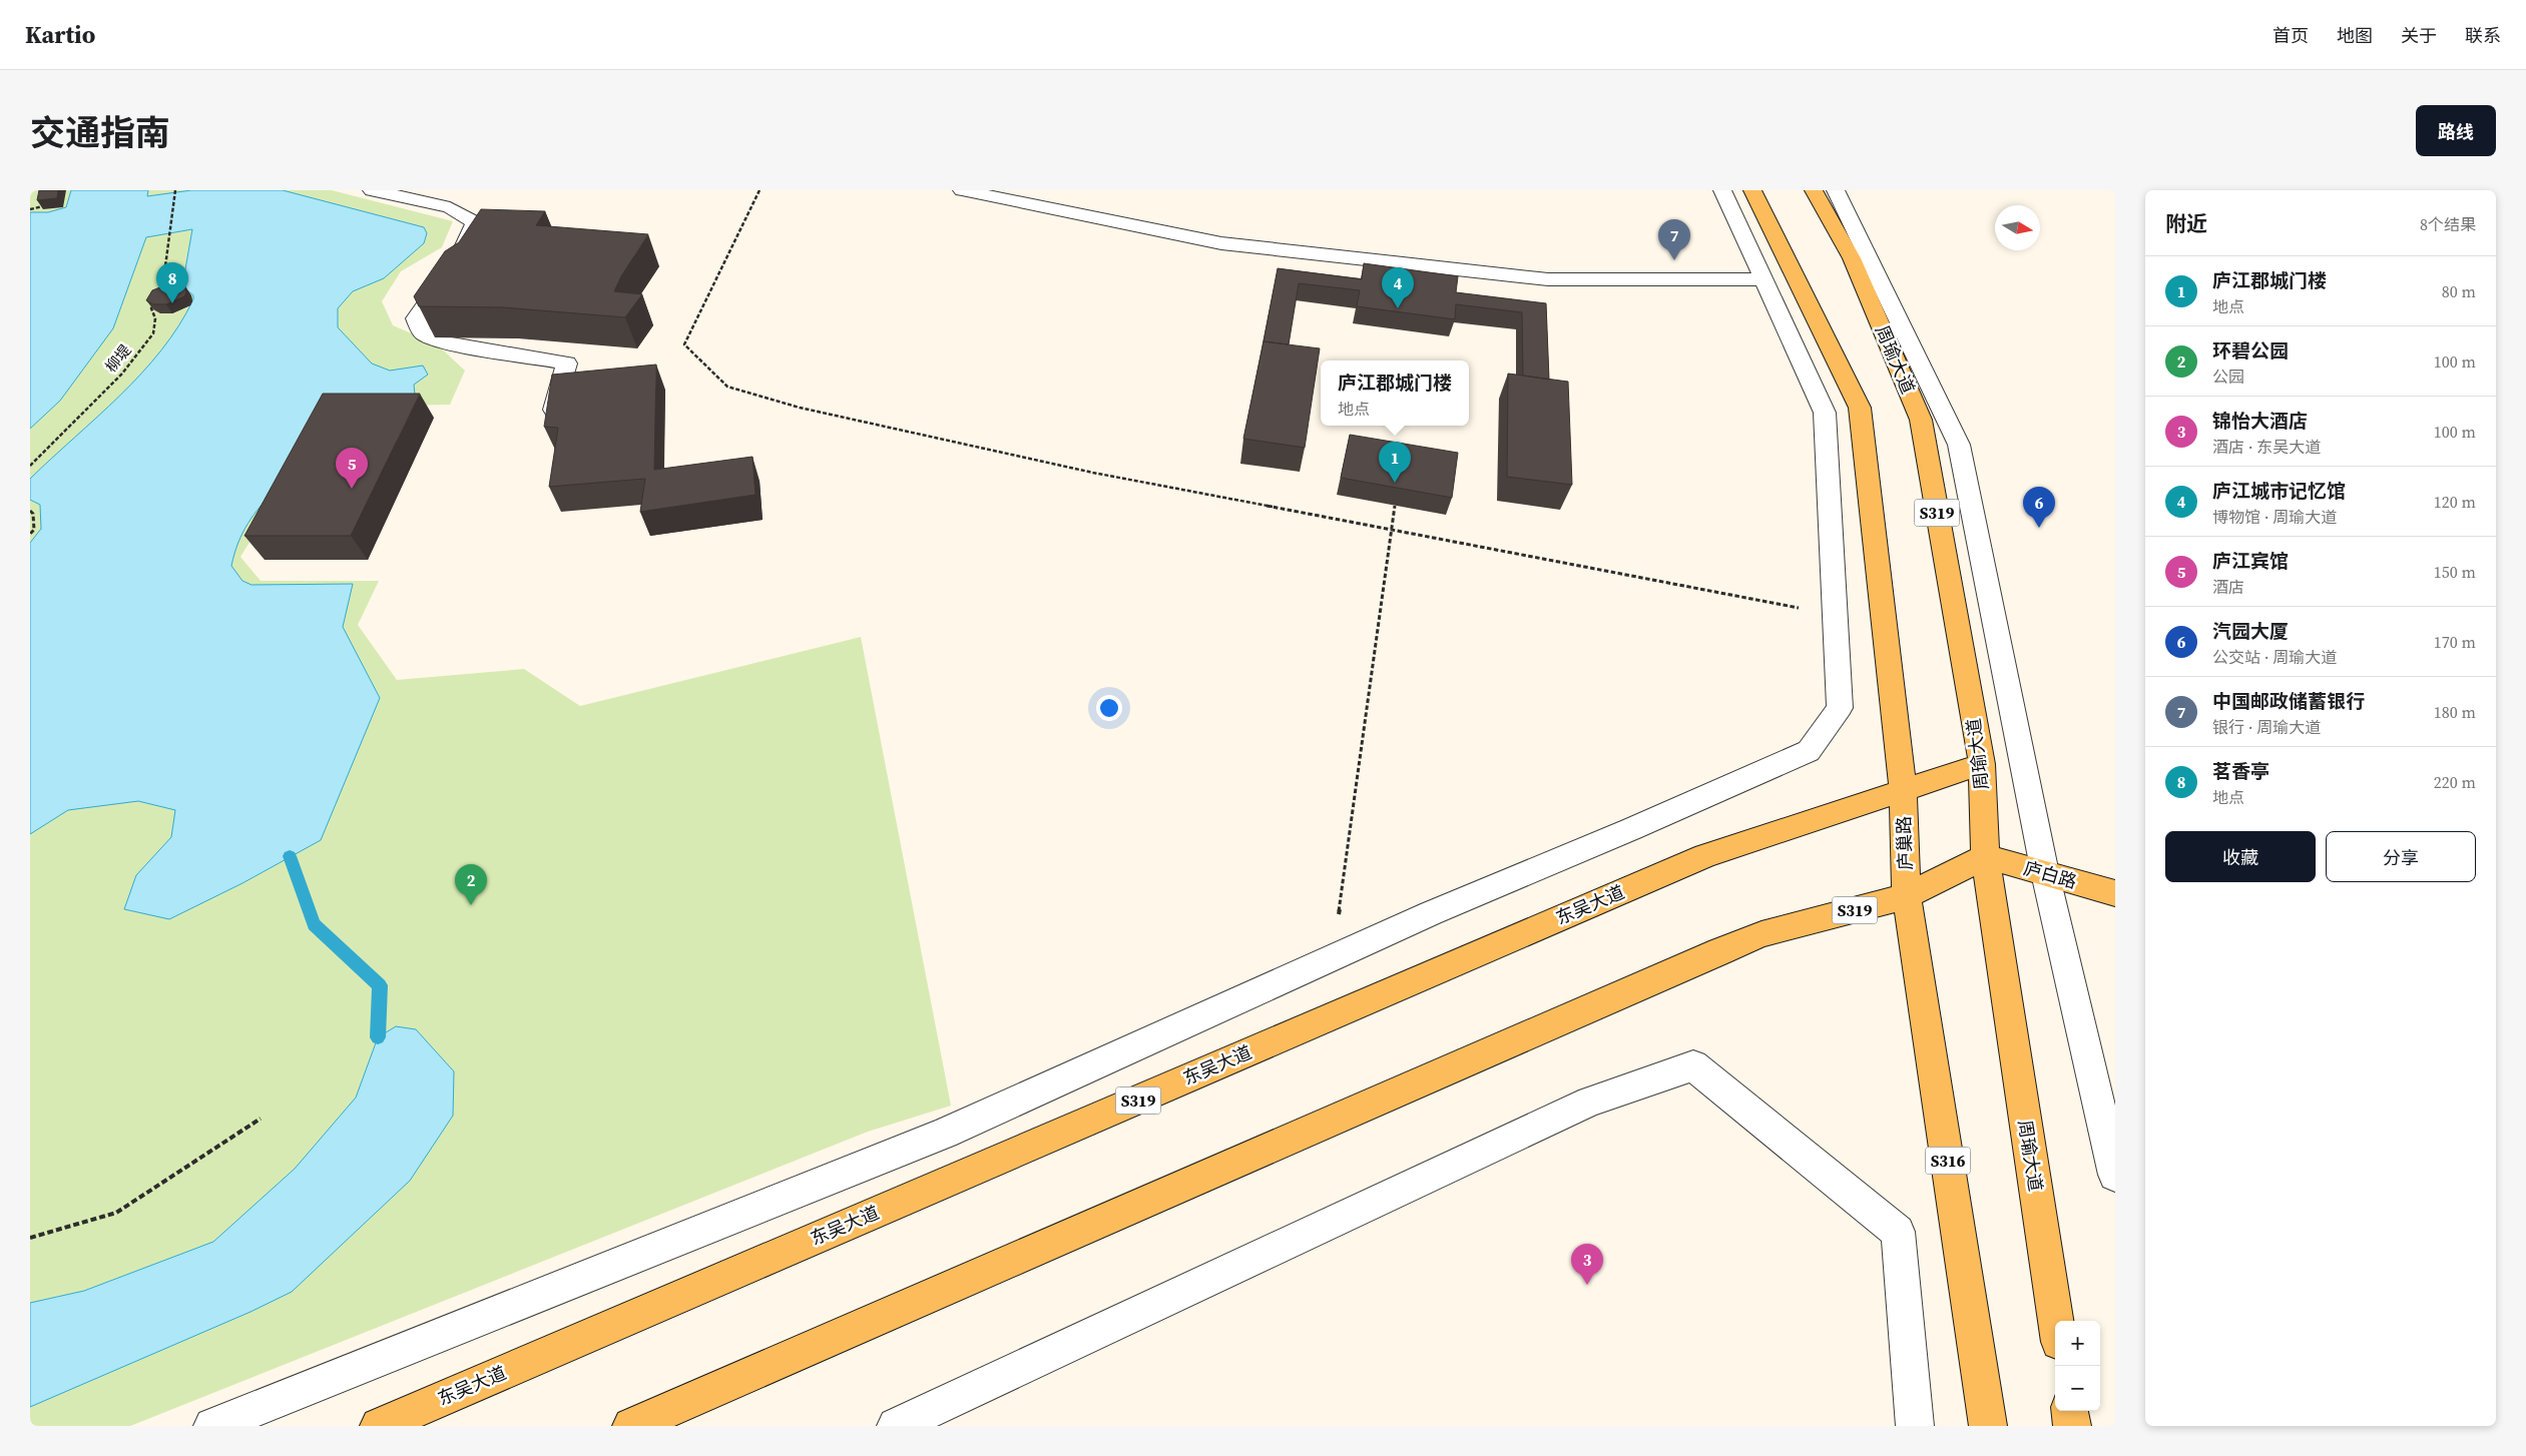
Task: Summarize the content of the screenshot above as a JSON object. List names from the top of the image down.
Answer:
{
  "streets": {
    "main road": [
      "周瑜大道",
      "S319",
      "庐巢路",
      "庐白路",
      "东吴大道",
      "S316"
    ],
    "path": ["柳堤"]
  },
  "crossings": [
    ["周瑜大道", "S319"],
    ["周瑜大道", "庐白路"],
    ["周瑜大道", "东吴大道"],
    ["S319", "庐巢路"],
    ["S319", "庐白路"],
    ["S319", "S316"],
    ["庐巢路", "东吴大道"],
    ["庐巢路", "S316"]
  ],
  "north": "right",
  "page": {
    "header": "Kartio",
    "nav": [
      "首页",
      "地图",
      "关于",
      "联系"
    ],
    "title": "交通指南",
    "buttons": [
      "路线",
      ["收藏", "分享"]
    ],
    "heading": ["附近", "8个结果"],
    "pins": [
      "7",
      "8",
      "4",
      "1",
      "5",
      "6",
      "2",
      "3"
    ],
    "list": [
      {
        "mark": "1",
        "name": "庐江郡城门楼",
        "note": "地点",
        "value": "80 m"
      },
      {
        "mark": "2",
        "name": "环碧公园",
        "note": "公园",
        "value": "100 m"
      },
      {
        "mark": "3",
        "name": "锦怡大酒店",
        "note": "酒店 · 东吴大道",
        "value": "100 m"
      },
      {
        "mark": "4",
        "name": "庐江城市记忆馆",
        "note": "博物馆 · 周瑜大道",
        "value": "120 m"
      },
      {
        "mark": "5",
        "name": "庐江宾馆",
        "note": "酒店",
        "value": "150 m"
      },
      {
        "mark": "6",
        "name": "汽园大厦",
        "note": "公交站 · 周瑜大道",
        "value": "170 m"
      },
      {
        "mark": "7",
        "name": "中国邮政储蓄银行",
        "note": "银行 · 周瑜大道",
        "value": "180 m"
      },
      {
        "mark": "8",
        "name": "茗香亭",
        "note": "地点",
        "value": "220 m"
      }
    ],
    "popup": ["庐江郡城门楼", "地点"],
    "map_buttons": ["+", "−"]
  }
}
